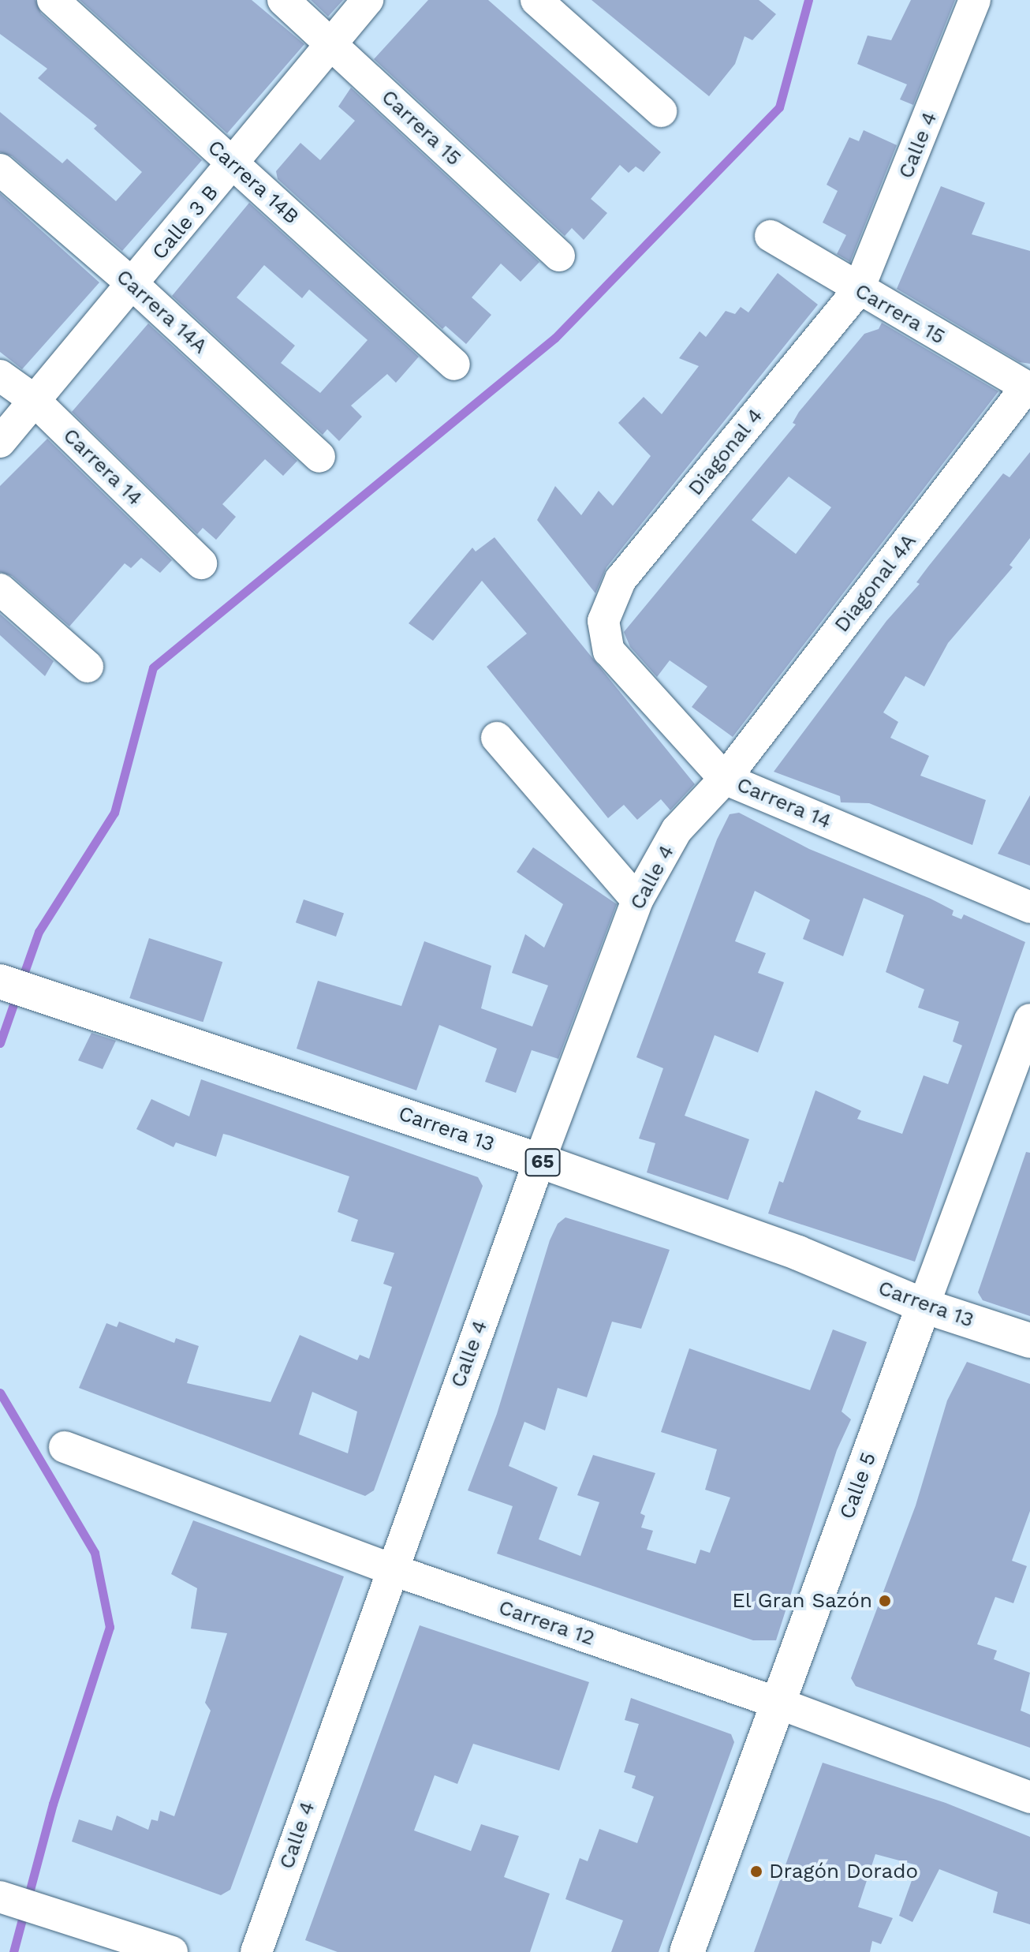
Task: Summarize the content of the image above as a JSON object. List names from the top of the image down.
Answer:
{
  "streets": {
    "main road": ["Carrera 13", "65", "Calle 5"],
    "street": [
      "Carrera 15",
      "Calle 4",
      "Carrera 14B",
      "Calle 3 B",
      "Carrera 14A",
      "Diagonal 4",
      "Carrera 14",
      "Diagonal 4A",
      "Carrera 12"
    ]
  },
  "crossings": [
    ["Carrera 15", "Calle 4"],
    ["Carrera 15", "Calle 3 B"],
    ["Carrera 15", "Diagonal 4"],
    ["Carrera 15", "Diagonal 4A"],
    ["Calle 4", "Diagonal 4"],
    ["Calle 4", "Carrera 14"],
    ["Calle 4", "Diagonal 4A"],
    ["Calle 4", "Carrera 13"],
    ["Calle 4", "Carrera 12"],
    ["Carrera 14B", "Calle 3 B"],
    ["Calle 3 B", "Carrera 14A"],
    ["Calle 3 B", "Carrera 14"],
    ["Diagonal 4", "Carrera 14"],
    ["Carrera 14", "Diagonal 4A"],
    ["Carrera 13", "Calle 5"],
    ["Calle 5", "Carrera 12"]
  ],
  "places": ["El Gran Sazón", "Dragón Dorado"]
}
